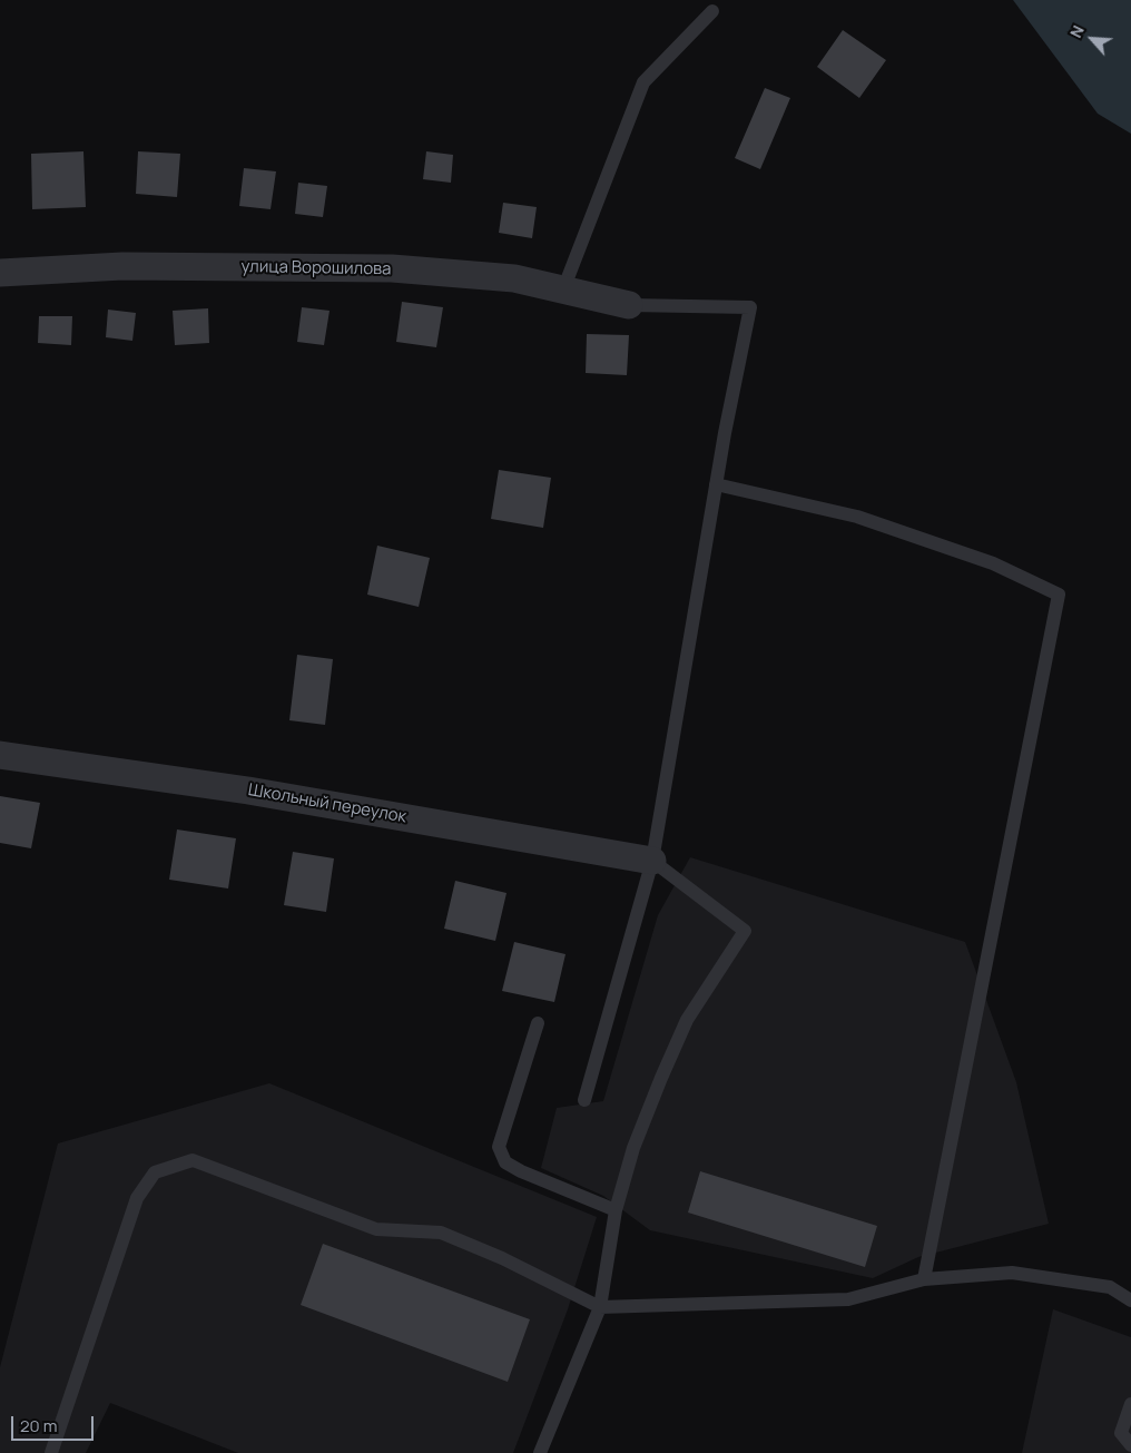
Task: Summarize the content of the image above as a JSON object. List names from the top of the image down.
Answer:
{
  "streets": {
    "street": ["улица Ворошилова", "Школьный переулок"]
  },
  "scale_bar": "20 m",
  "north": "top left"
}
